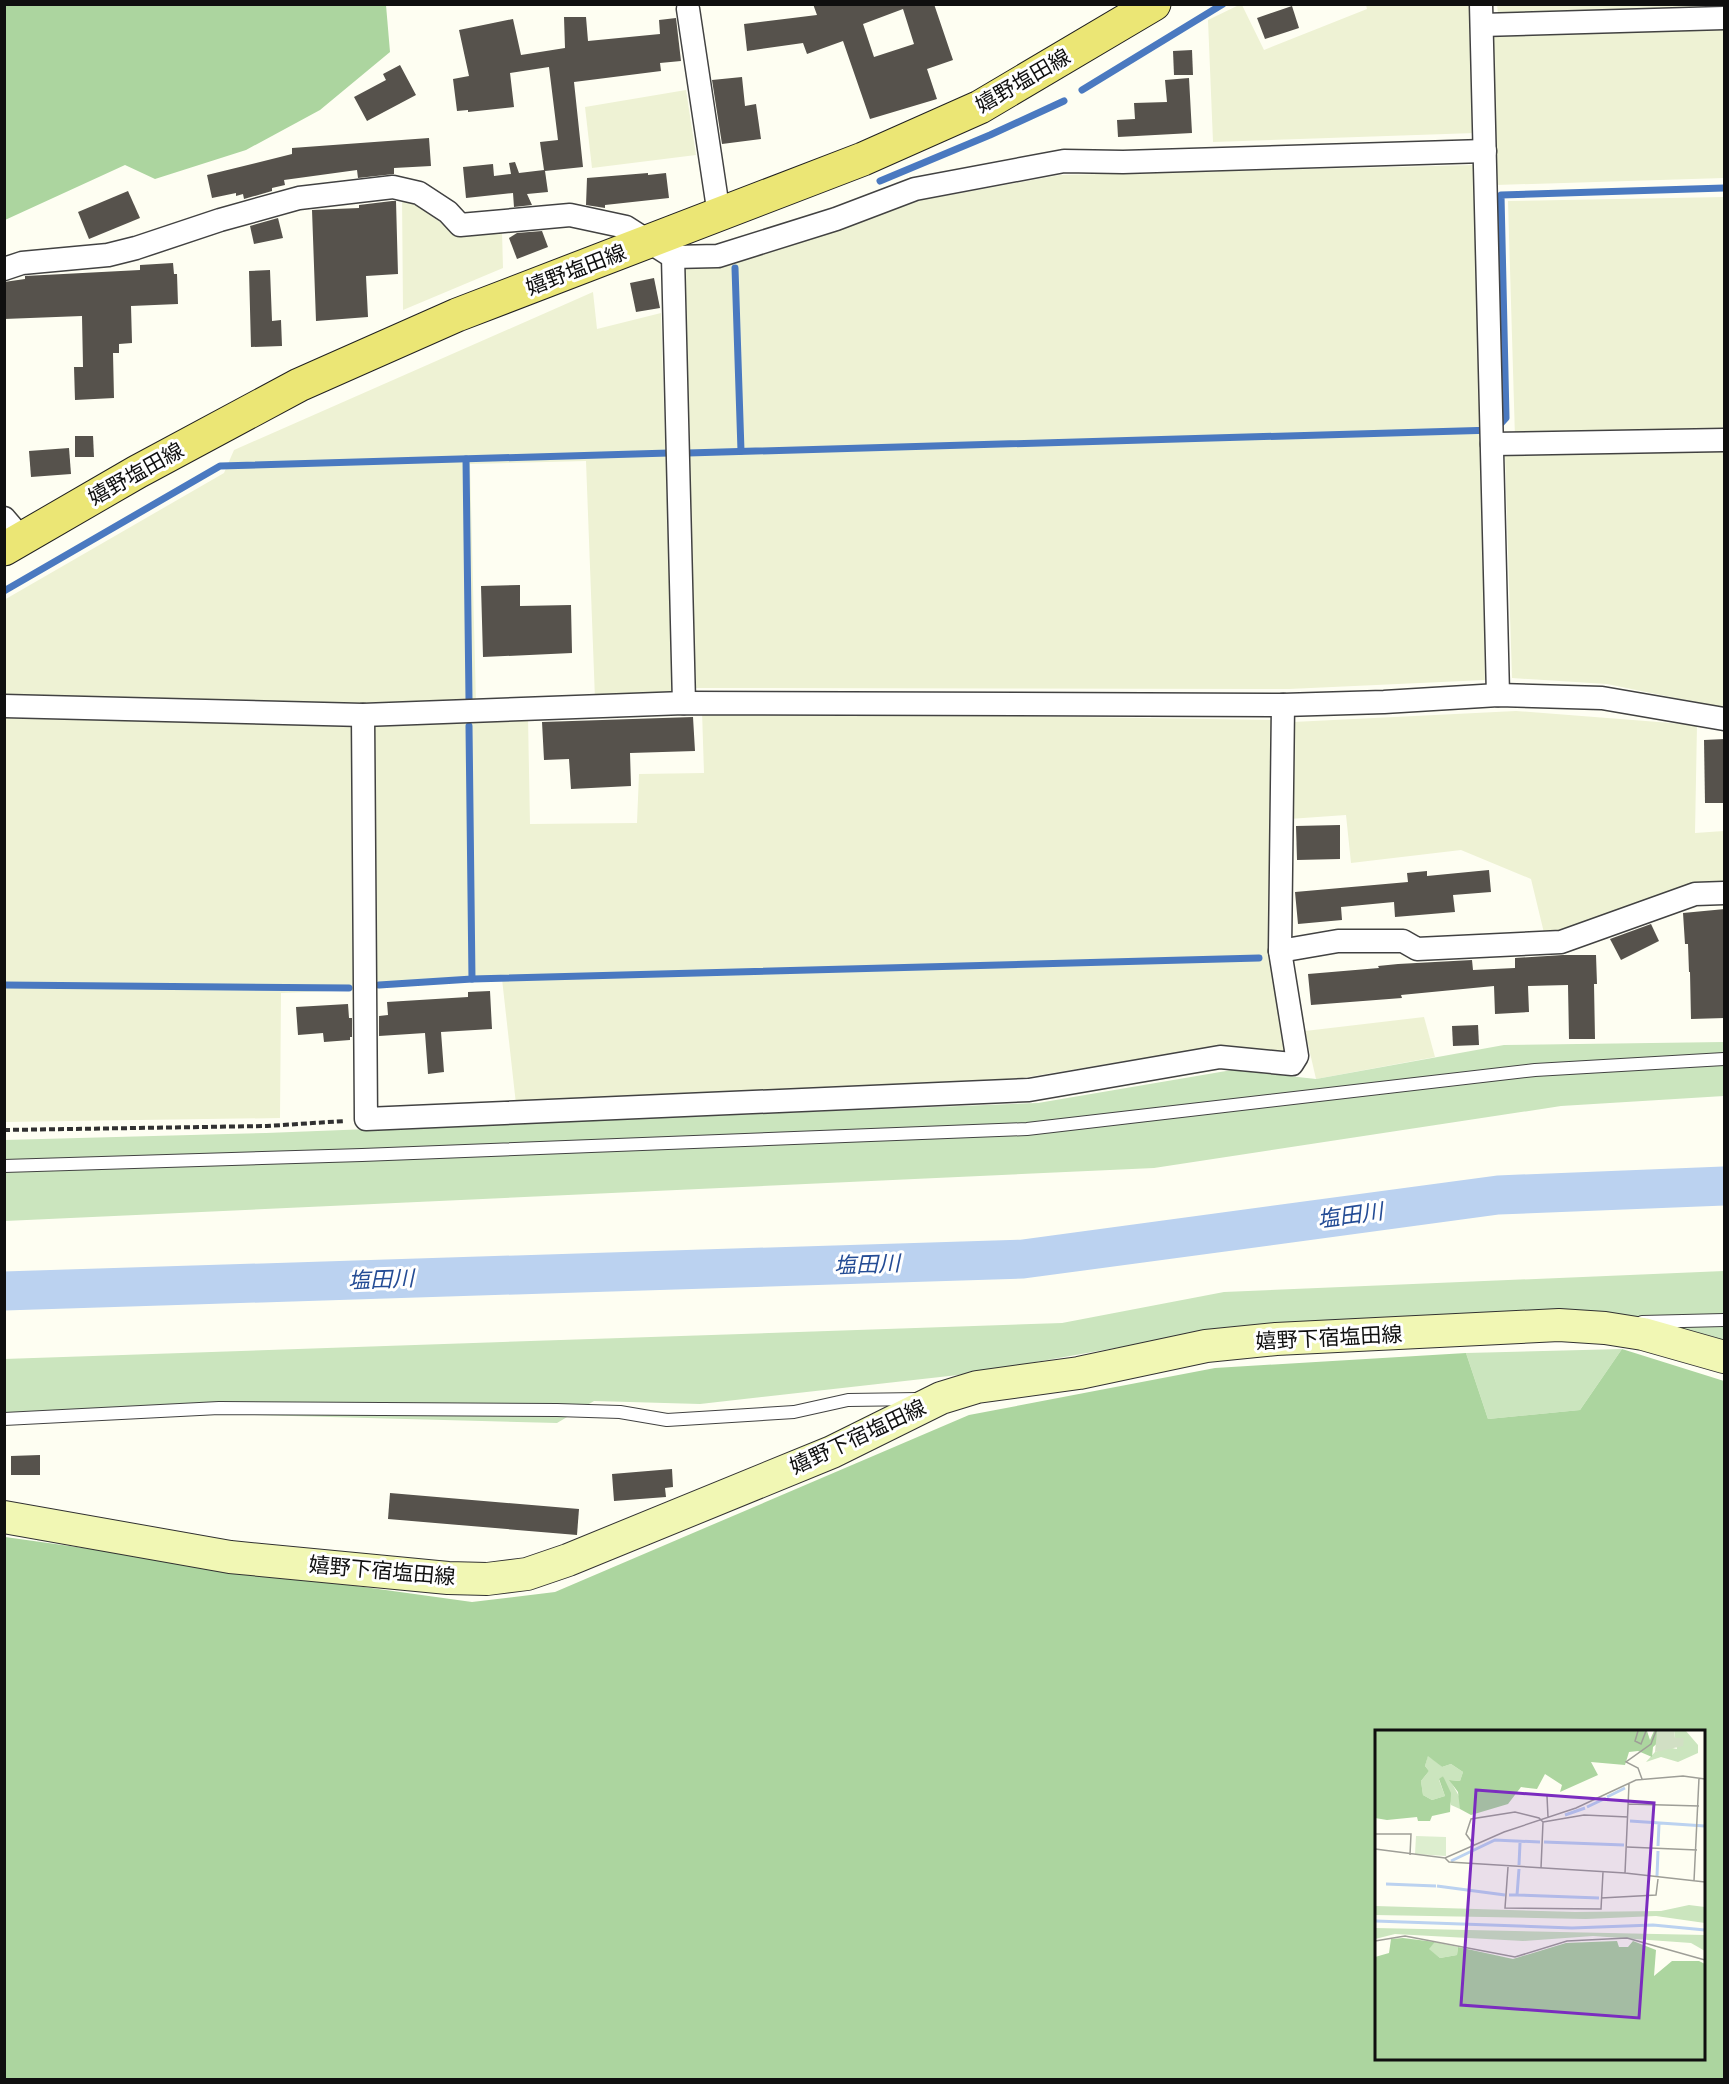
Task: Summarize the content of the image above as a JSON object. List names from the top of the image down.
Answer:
{
  "streets": {
    "main road": ["嬉野塩田線", "嬉野下宿塩田線"]
  },
  "water": ["塩田川"]
}
